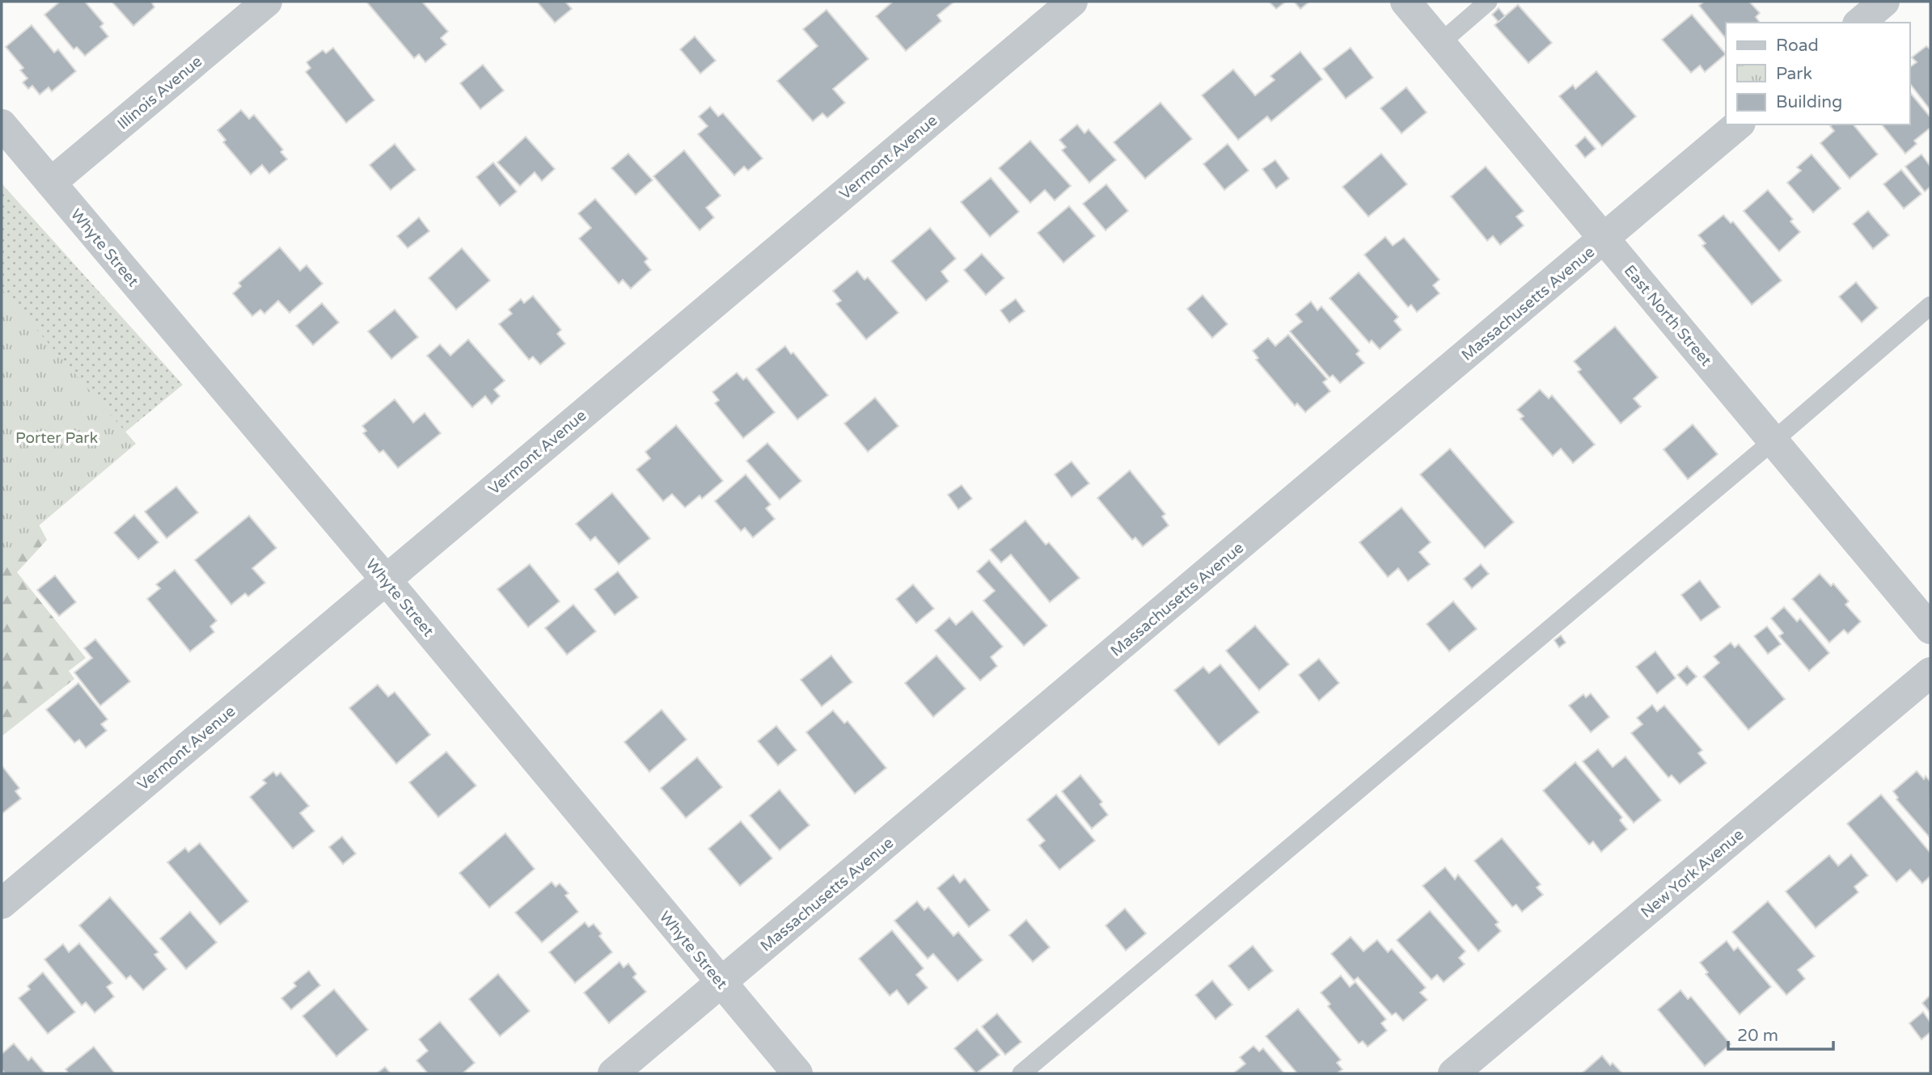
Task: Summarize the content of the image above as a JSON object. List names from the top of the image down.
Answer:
{
  "streets": {
    "street": [
      "Illinois Avenue",
      "Vermont Avenue",
      "Whyte Street",
      "Massachusetts Avenue",
      "East North Street",
      "New York Avenue"
    ]
  },
  "crossings": [
    ["Illinois Avenue", "Whyte Street"],
    ["Vermont Avenue", "Whyte Street"],
    ["Whyte Street", "Massachusetts Avenue"],
    ["Massachusetts Avenue", "East North Street"]
  ],
  "parks": ["Porter Park"],
  "legend": ["Road", "Park", "Building"],
  "scale_bar": "20 m"
}
